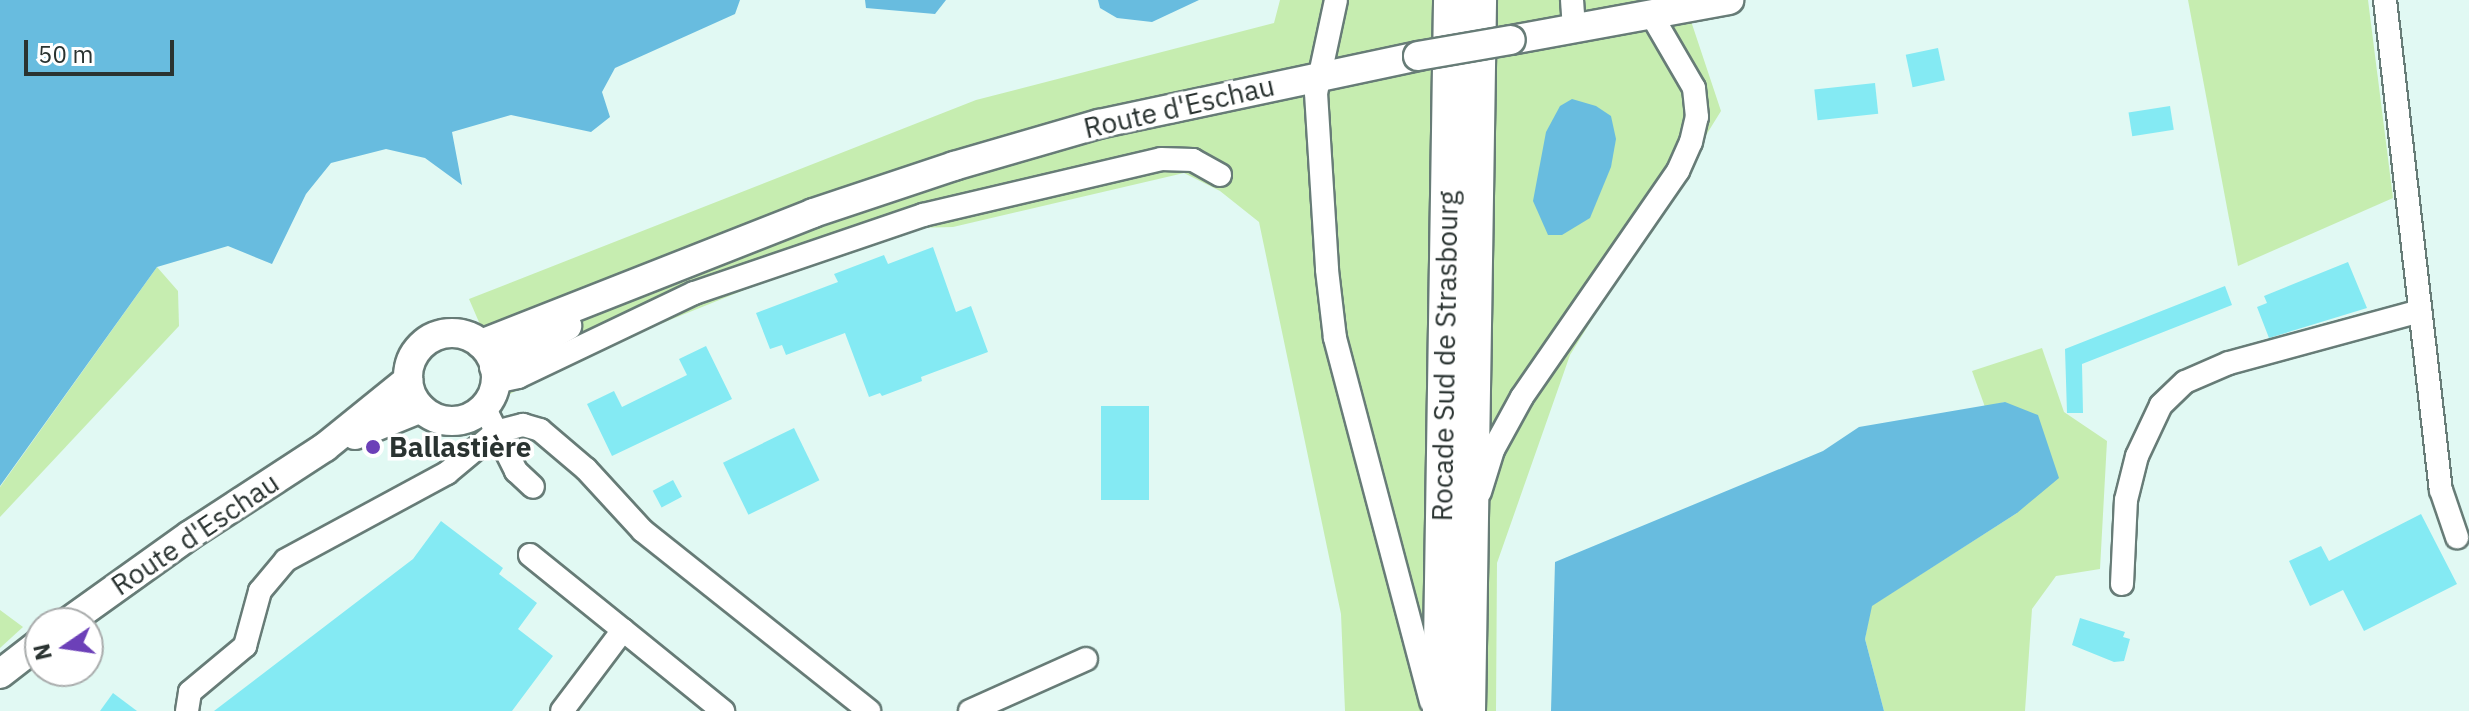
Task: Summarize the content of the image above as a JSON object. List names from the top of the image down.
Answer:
{
  "streets": {
    "highway": ["Rocade Sud de Strasbourg"],
    "main road": ["Route d'Eschau"]
  },
  "places": ["Ballastière"],
  "scale_bar": "50 m",
  "north": "left"
}
